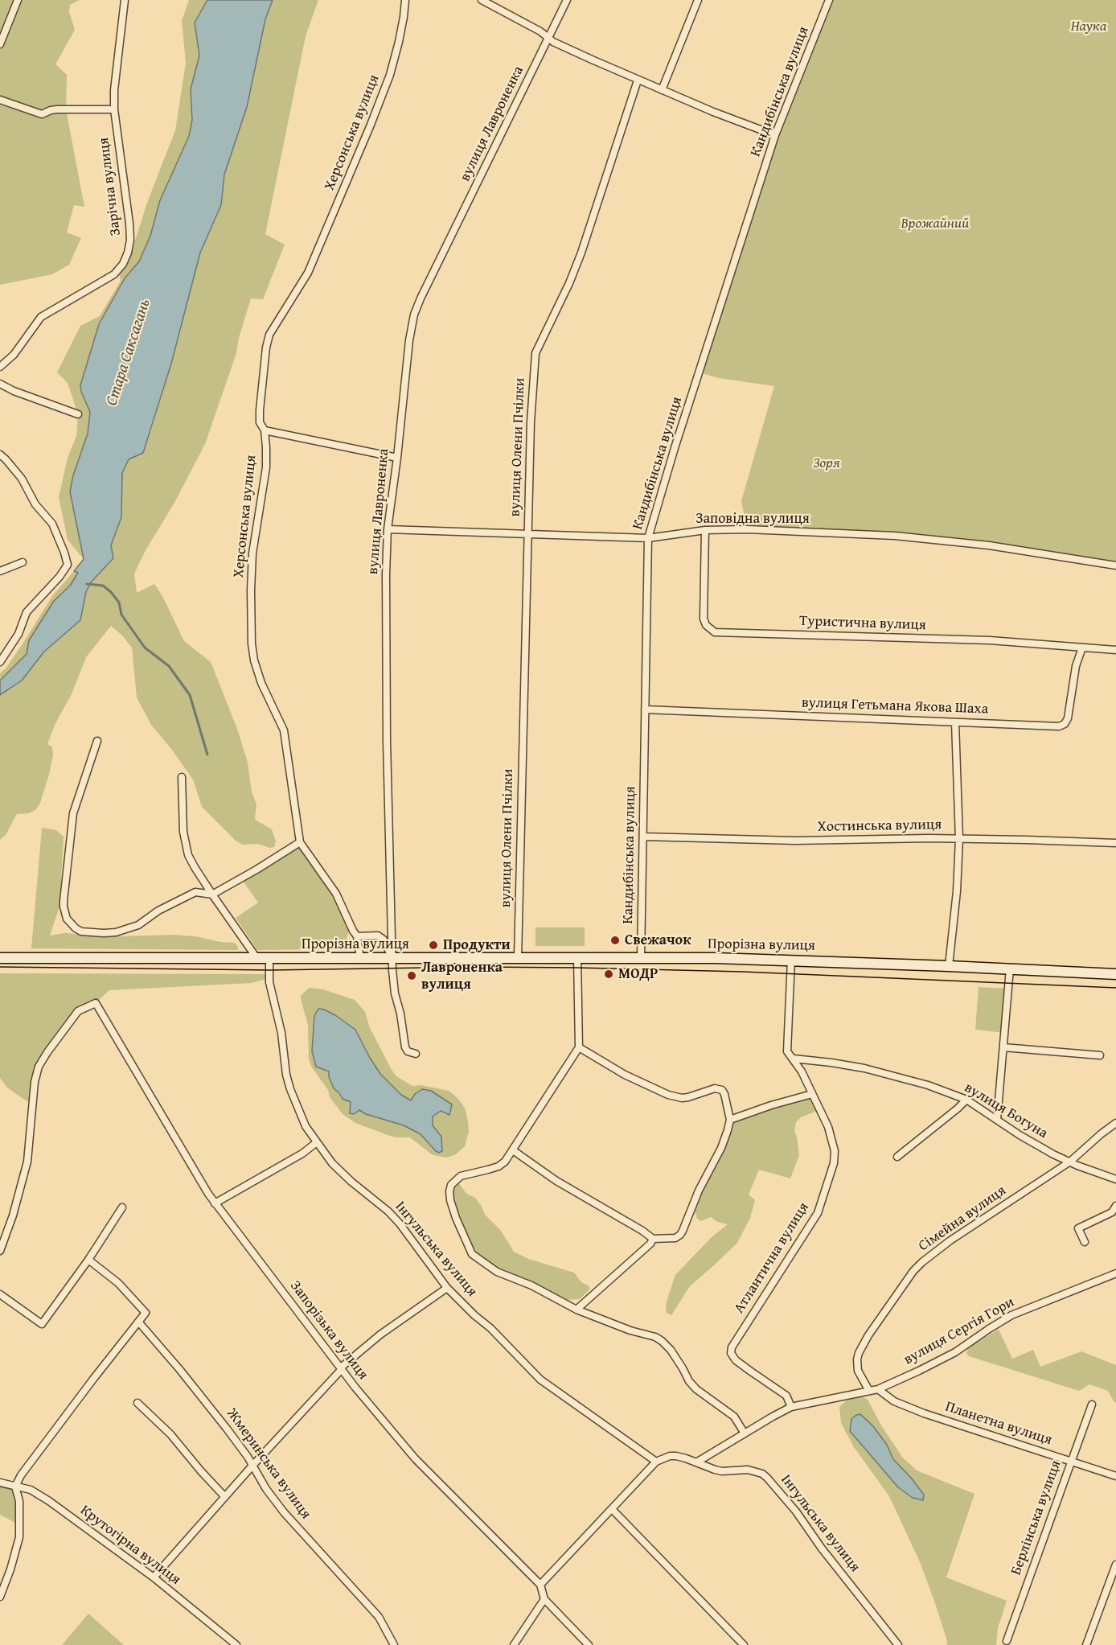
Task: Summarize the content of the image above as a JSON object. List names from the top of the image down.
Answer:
{
  "streets": {
    "main road": ["Прорізна вулиця"],
    "street": [
      "Кандибінська вулиця",
      "вулиця Лавроненка",
      "Херсонська вулиця",
      "Зарічна вулиця",
      "вулиця Олени Пчілки",
      "Заповідна вулиця",
      "Туристична вулиця",
      "вулиця Гетьмана Якова Шаха",
      "Хостинська вулиця",
      "вулиця Богуна",
      "Сімейна вулиця",
      "Інгульська вулиця",
      "Атлантична вулиця",
      "Запорізька вулиця",
      "вулиця Сергія Гори",
      "Планетна вулиця",
      "Жмеринська вулиця",
      "Берлінська вулиця",
      "Крутогірна вулиця"
    ]
  },
  "crossings": [
    ["Кандибінська вулиця", "Заповідна вулиця"],
    ["Кандибінська вулиця", "вулиця Гетьмана Якова Шаха"],
    ["Кандибінська вулиця", "Хостинська вулиця"],
    ["Кандибінська вулиця", "Прорізна вулиця"],
    ["вулиця Лавроненка", "Заповідна вулиця"],
    ["вулиця Лавроненка", "Прорізна вулиця"],
    ["Херсонська вулиця", "Прорізна вулиця"],
    ["вулиця Олени Пчілки", "Заповідна вулиця"],
    ["вулиця Олени Пчілки", "Прорізна вулиця"],
    ["Заповідна вулиця", "Туристична вулиця"],
    ["Туристична вулиця", "вулиця Гетьмана Якова Шаха"],
    ["Прорізна вулиця", "Інгульська вулиця"],
    ["Прорізна вулиця", "Атлантична вулиця"],
    ["вулиця Богуна", "Сімейна вулиця"],
    ["вулиця Богуна", "Атлантична вулиця"],
    ["Сімейна вулиця", "вулиця Сергія Гори"],
    ["вулиця Сергія Гори", "Планетна вулиця"],
    ["Планетна вулиця", "Берлінська вулиця"]
  ],
  "water": ["Стара Саксагань"],
  "parks": ["Наука", "Врожайний", "Зоря"],
  "places": [
    "Свежачок",
    "Продукти",
    "МОДР",
    "Лавроненка вулиця"
  ]
}
